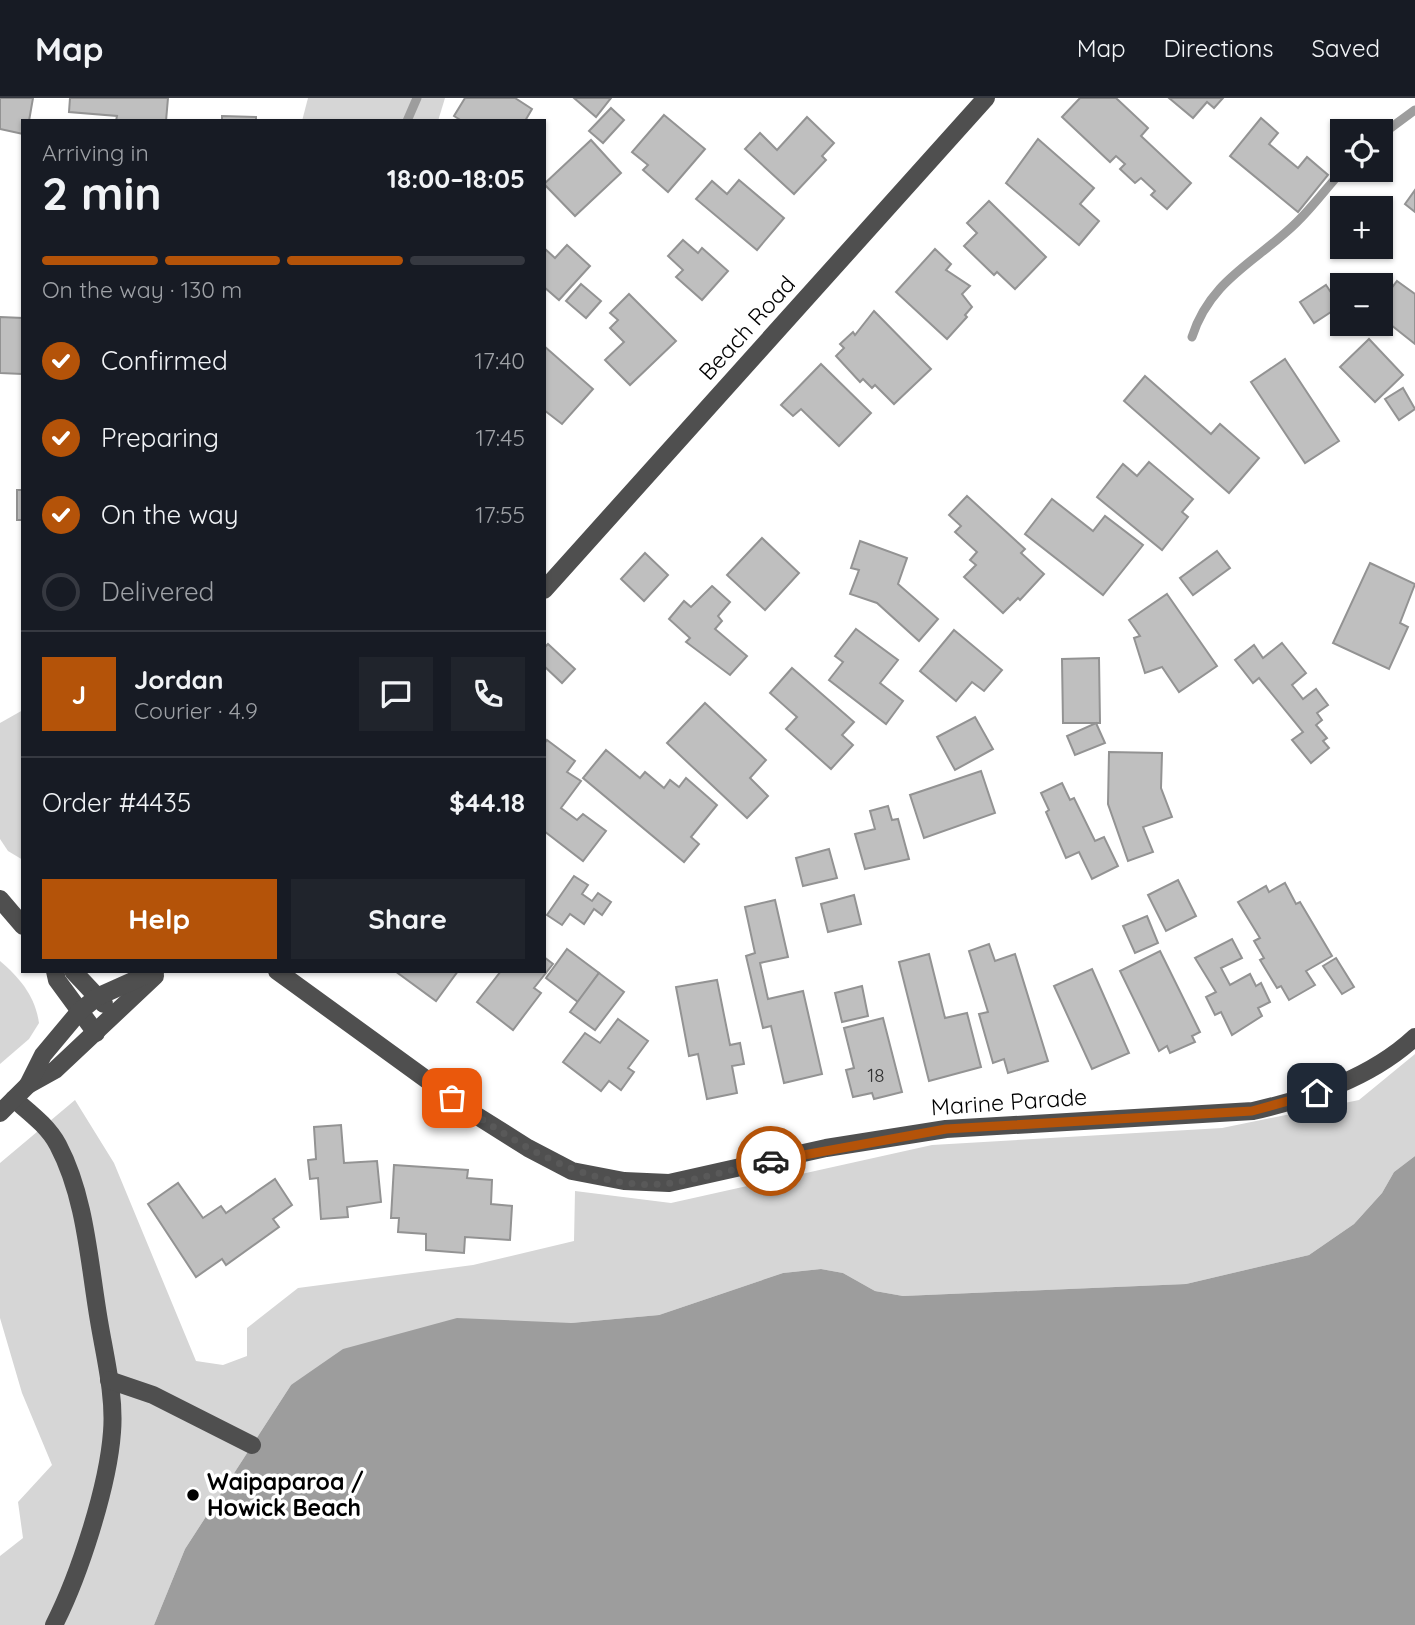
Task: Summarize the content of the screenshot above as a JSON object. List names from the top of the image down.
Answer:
{
  "streets": {
    "street": ["Beach Road", "Marine Parade"]
  },
  "places": ["Waipaparoa / Howick Beach"],
  "house_numbers": ["18"],
  "page": {
    "header": "Map",
    "nav": ["Map", "Directions", "Saved"],
    "map_buttons": ["+", "−"],
    "heading": ["2 min", "Arriving in", "18:00–18:05"],
    "panel": [
      "Jordan",
      "Courier · 4.9",
      "Order #4435",
      "$44.18"
    ],
    "bar": "On the way · 130 m",
    "list": [
      ["Confirmed", "17:40"],
      ["Preparing", "17:45"],
      ["On the way", "17:55"],
      "Delivered"
    ],
    "round": "J",
    "buttons": ["Help", "Share"]
  }
}
